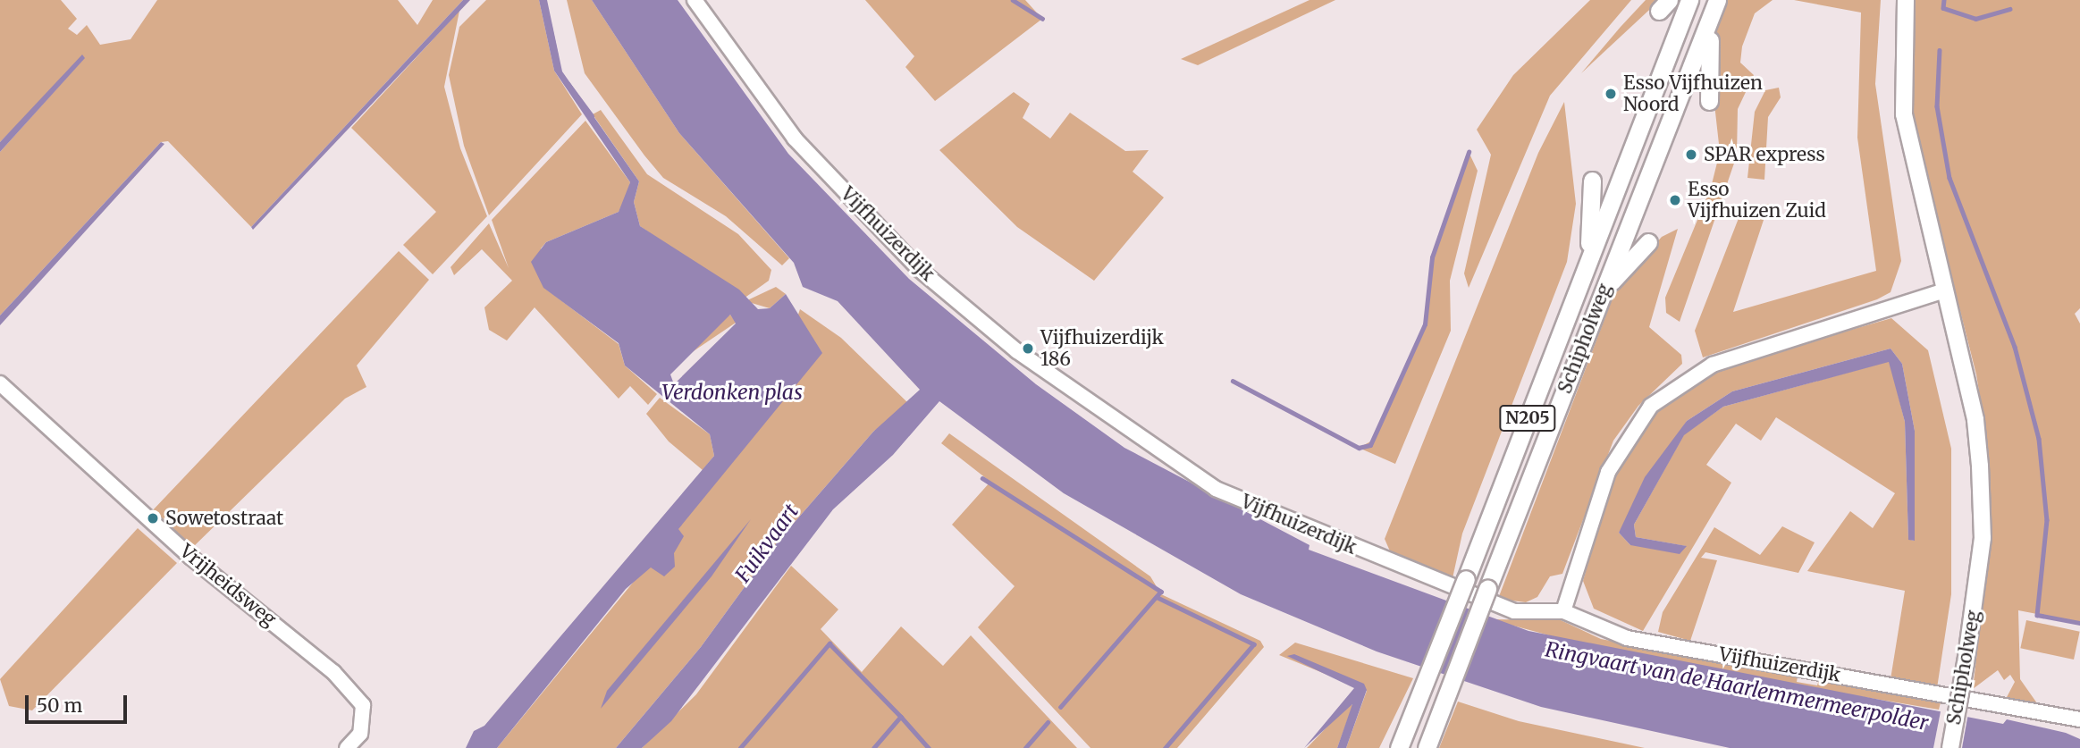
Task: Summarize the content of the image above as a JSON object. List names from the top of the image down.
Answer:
{
  "streets": {
    "highway": ["Schipholweg", "N205"],
    "street": ["Vijfhuizerdijk", "Vrijheidsweg"]
  },
  "water": ["Verdonken plas", "Fuikvaart", "Ringvaart van de Haarlemmermeerpolder"],
  "places": [
    "Esso Vijfhuizen Noord",
    "SPAR express",
    "Esso Vijfhuizen Zuid",
    "Vijfhuizerdijk 186",
    "Sowetostraat"
  ],
  "scale_bar": "50 m"
}
